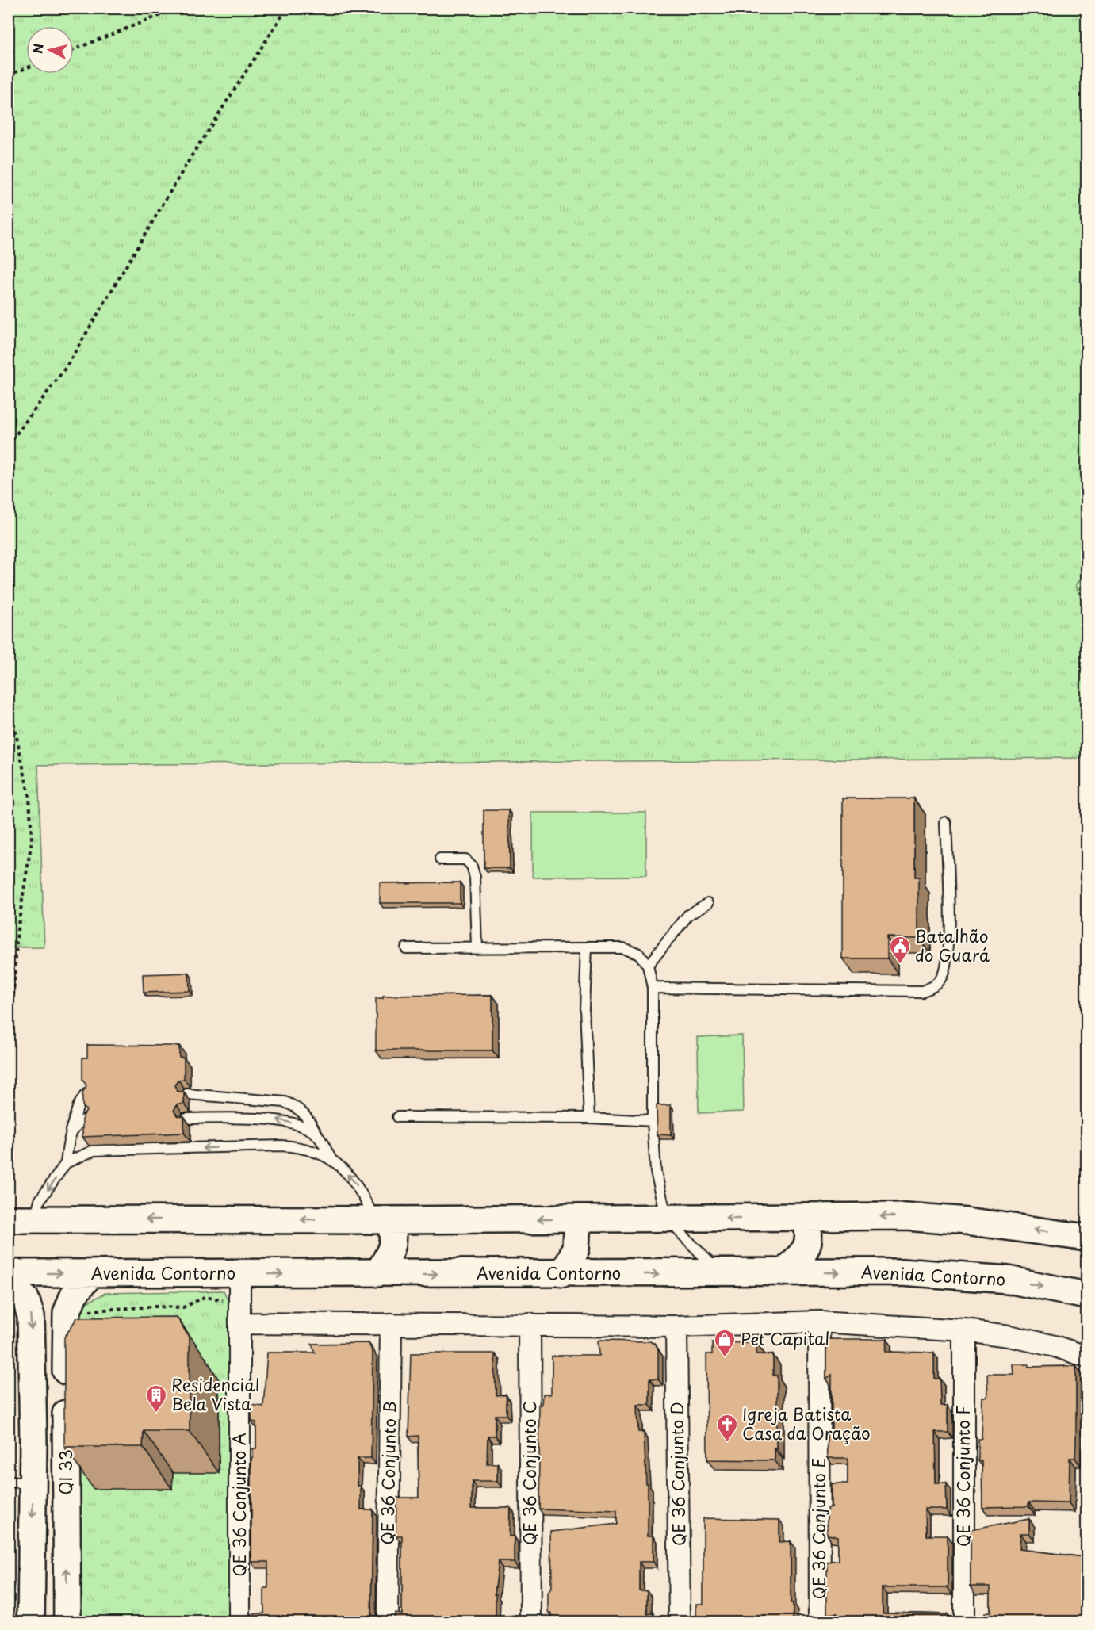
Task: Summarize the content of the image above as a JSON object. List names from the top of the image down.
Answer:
{
  "streets": {
    "main road": ["Avenida Contorno", "QI 33"],
    "street": [
      "QE 36 Conjunto B",
      "QE 36 Conjunto C",
      "QE 36 Conjunto D",
      "QE 36 Conjunto F",
      "QE 36 Conjunto A",
      "QE 36 Conjunto E"
    ]
  },
  "crossings": [
    ["Avenida Contorno", "QI 33"],
    ["Avenida Contorno", "QE 36 Conjunto A"]
  ],
  "places": {
    "public building": ["Batalhão do Guará"],
    "shop": ["Pet Capital"],
    "building": ["Residencial Bela Vista"],
    "church": ["Igreja Batista Casa da Oração"]
  },
  "north": "left"
}
